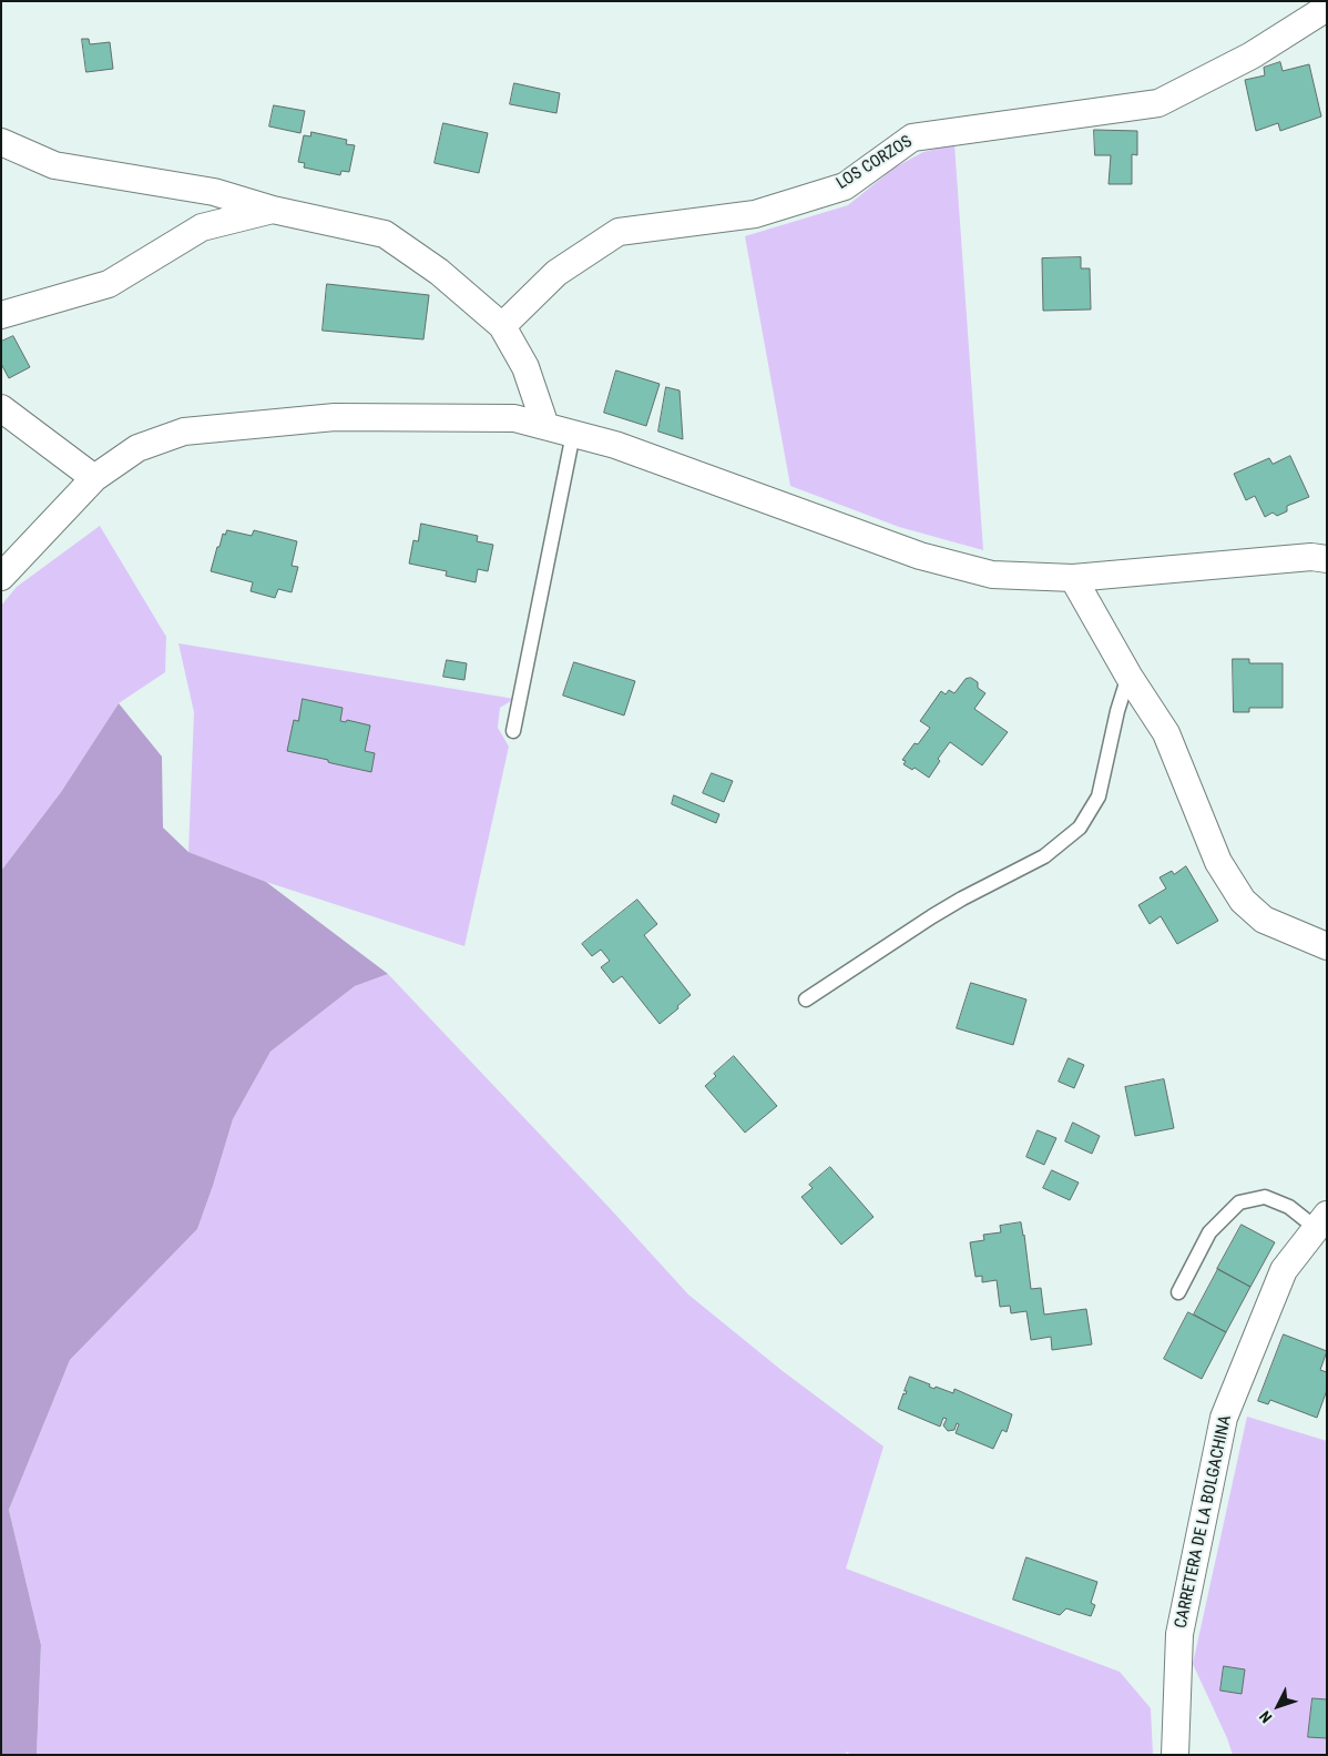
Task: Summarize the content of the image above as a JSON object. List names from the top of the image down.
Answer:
{
  "streets": {
    "street": ["LOS CORZOS", "CARRETERA DE LA BOLGACHINA"]
  },
  "north": "bottom left"
}
